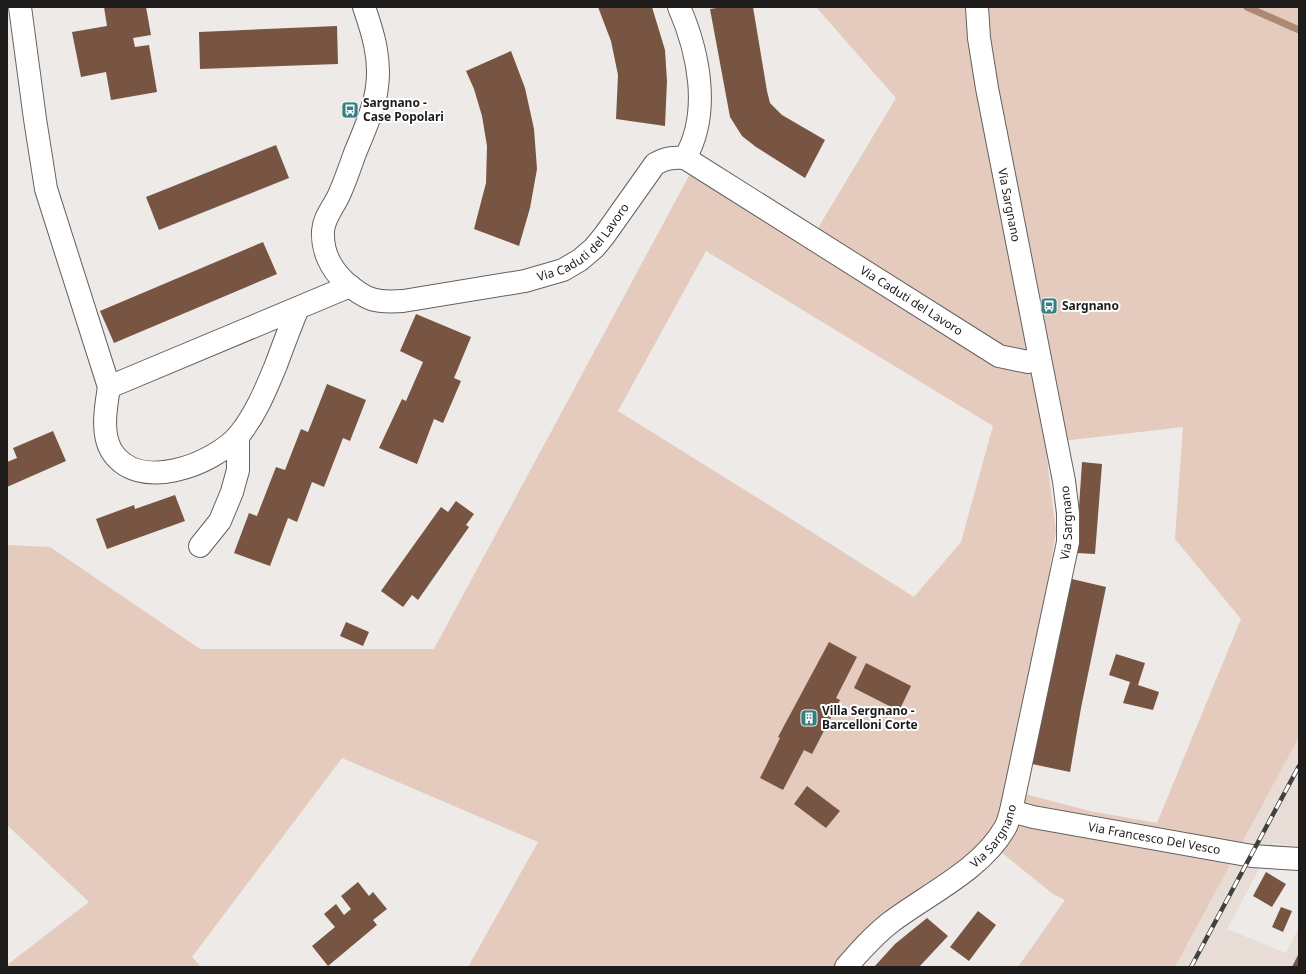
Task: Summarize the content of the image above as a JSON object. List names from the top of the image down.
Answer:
{
  "streets": {
    "street": ["Via Sargnano", "Via Caduti del Lavoro", "Via Francesco Del Vesco"]
  },
  "crossings": [
    ["Via Sargnano", "Via Caduti del Lavoro"],
    ["Via Sargnano", "Via Francesco Del Vesco"]
  ],
  "places": {
    "bus stop": ["Sargnano - Case Popolari", "Sargnano"],
    "building": ["Villa Sergnano - Barcelloni Corte"]
  }
}
